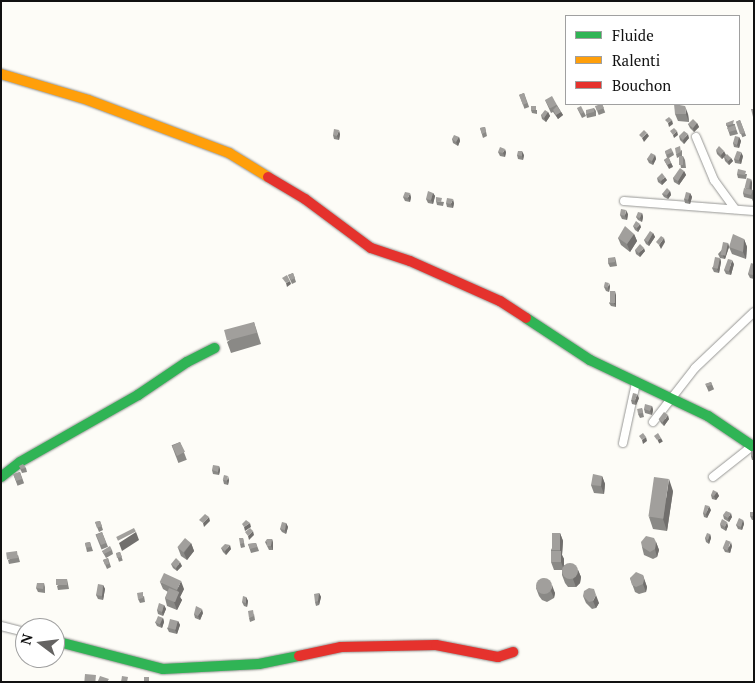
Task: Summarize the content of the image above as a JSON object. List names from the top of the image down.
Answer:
{
  "legend": ["Fluide", "Ralenti", "Bouchon"],
  "north": "left"
}
